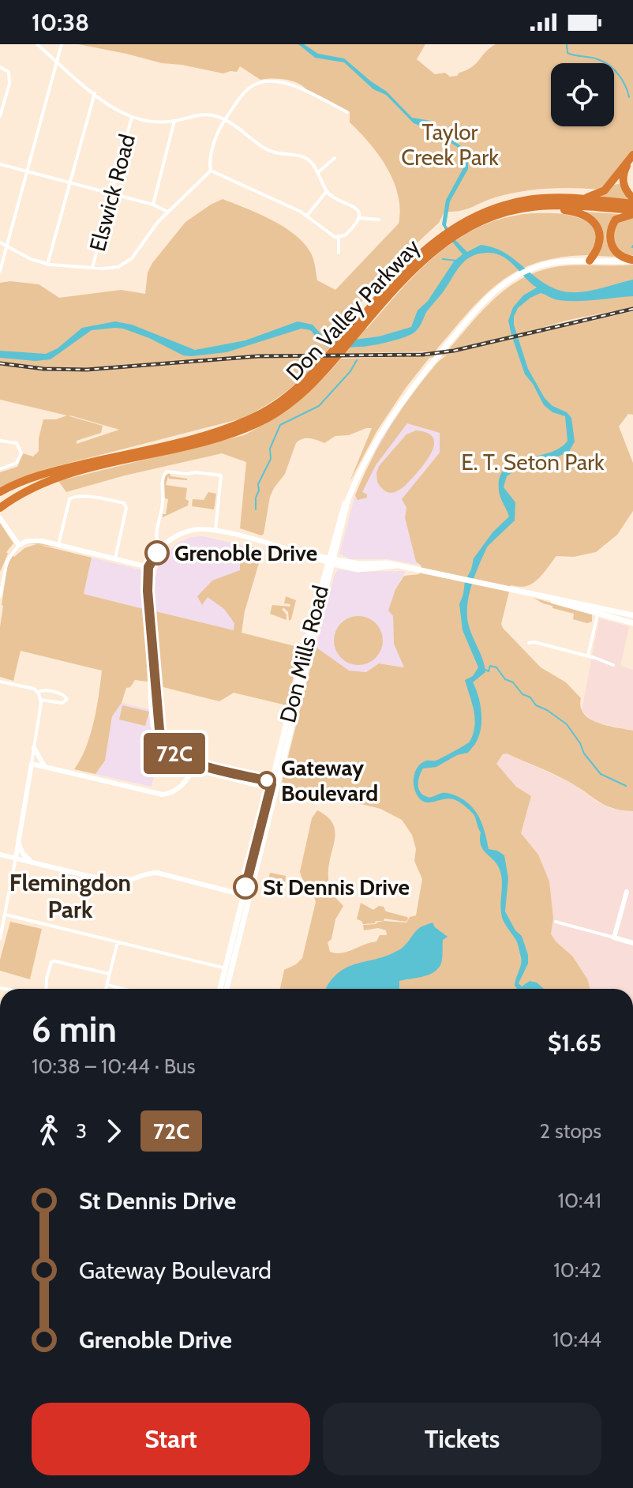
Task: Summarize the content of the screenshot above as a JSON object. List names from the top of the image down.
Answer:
{
  "streets": {
    "highway": ["Don Valley Parkway"],
    "main road": ["Don Mills Road"],
    "street": ["Elswick Road"]
  },
  "districts": ["Flemingdon Park"],
  "parks": ["Taylor Creek Park", "E. T. Seton Park"],
  "places": ["Grenoble Drive", "Gateway Boulevard", "St Dennis Drive"],
  "lines": ["bus line 72C"],
  "page": {
    "status": "10:38",
    "on_map": "72C",
    "heading": ["6 min", "10:38 – 10:44 · Bus", "$1.65"],
    "legs": ["3", "72C", "2 stops"],
    "list": [
      {
        "name": "St Dennis Drive",
        "value": "10:41"
      },
      {
        "name": "Gateway Boulevard",
        "value": "10:42"
      },
      {
        "name": "Grenoble Drive",
        "value": "10:44"
      }
    ],
    "buttons": ["Start", "Tickets"]
  }
}
